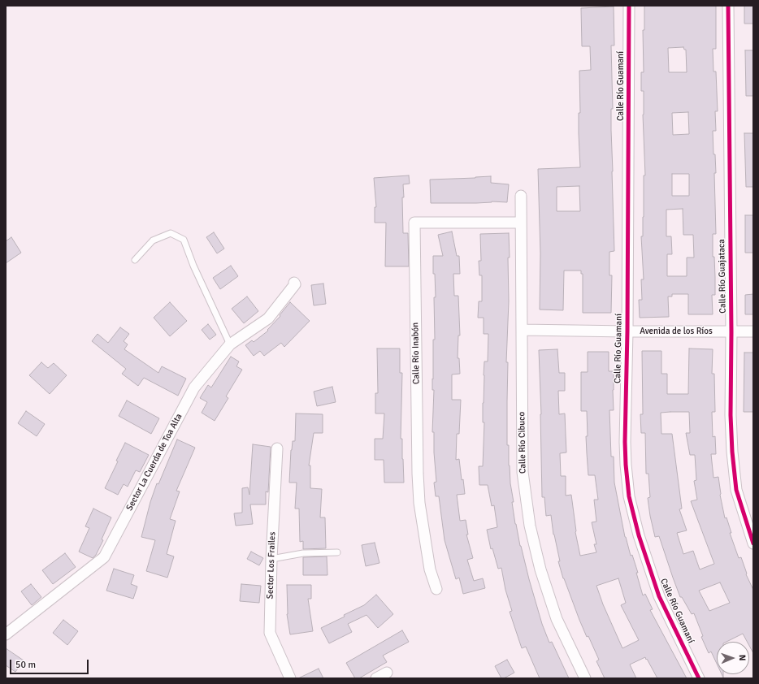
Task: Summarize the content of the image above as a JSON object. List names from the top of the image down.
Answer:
{
  "streets": {
    "street": [
      "Calle Río Guamaní",
      "Calle Río Guajataca",
      "Avenida de los Ríos",
      "Calle Río Inabón",
      "Calle Río Cibuco",
      "Sector La Cuerda de Toa Alta",
      "Sector Los Frailes"
    ]
  },
  "crossings": [
    ["Calle Río Guamaní", "Avenida de los Ríos"],
    ["Calle Río Guajataca", "Avenida de los Ríos"],
    ["Avenida de los Ríos", "Calle Río Cibuco"],
    ["Calle Río Inabón", "Calle Río Cibuco"]
  ],
  "scale_bar": "50 m",
  "north": "right"
}
